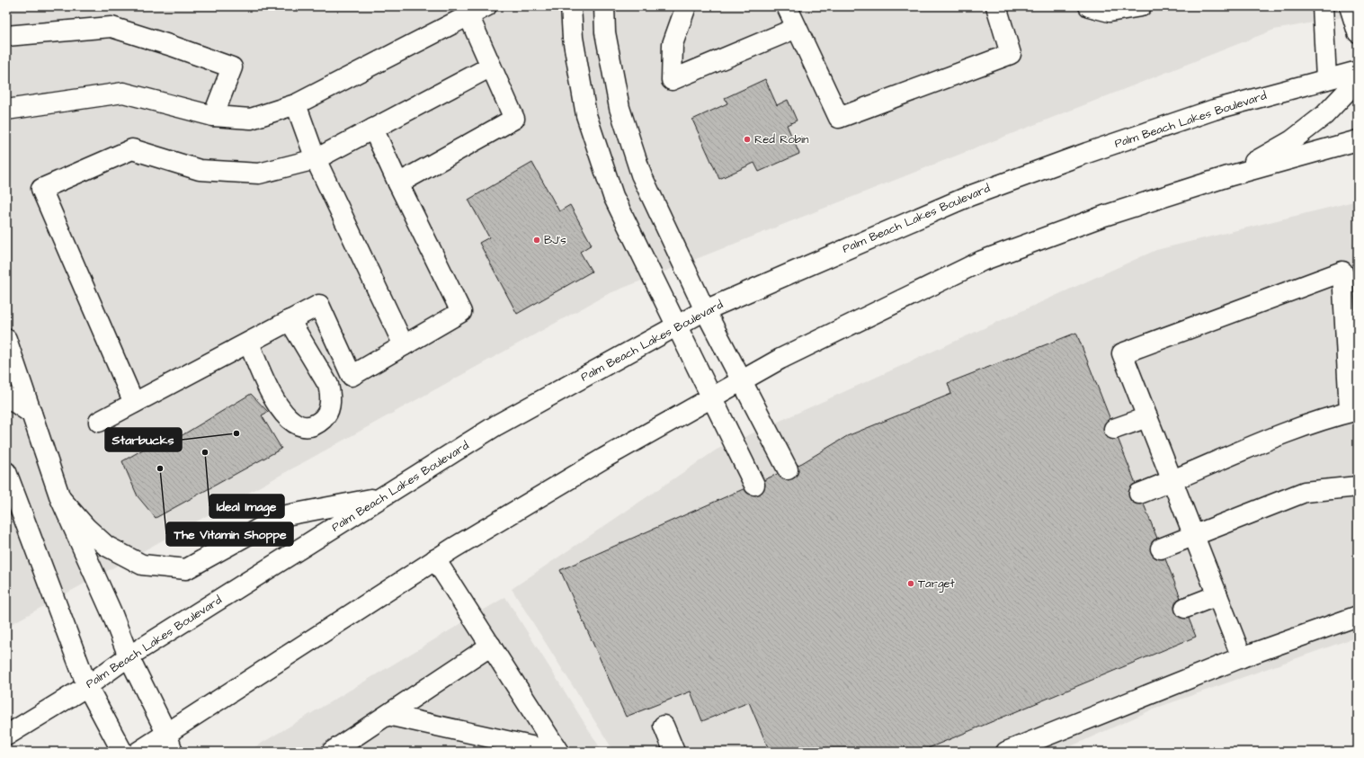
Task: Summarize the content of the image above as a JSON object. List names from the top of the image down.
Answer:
{
  "streets": {
    "main road": ["Palm Beach Lakes Boulevard"]
  },
  "places": [
    "Red Robin",
    "BJ's",
    "Starbucks",
    "Ideal Image",
    "The Vitamin Shoppe",
    "Target"
  ]
}
